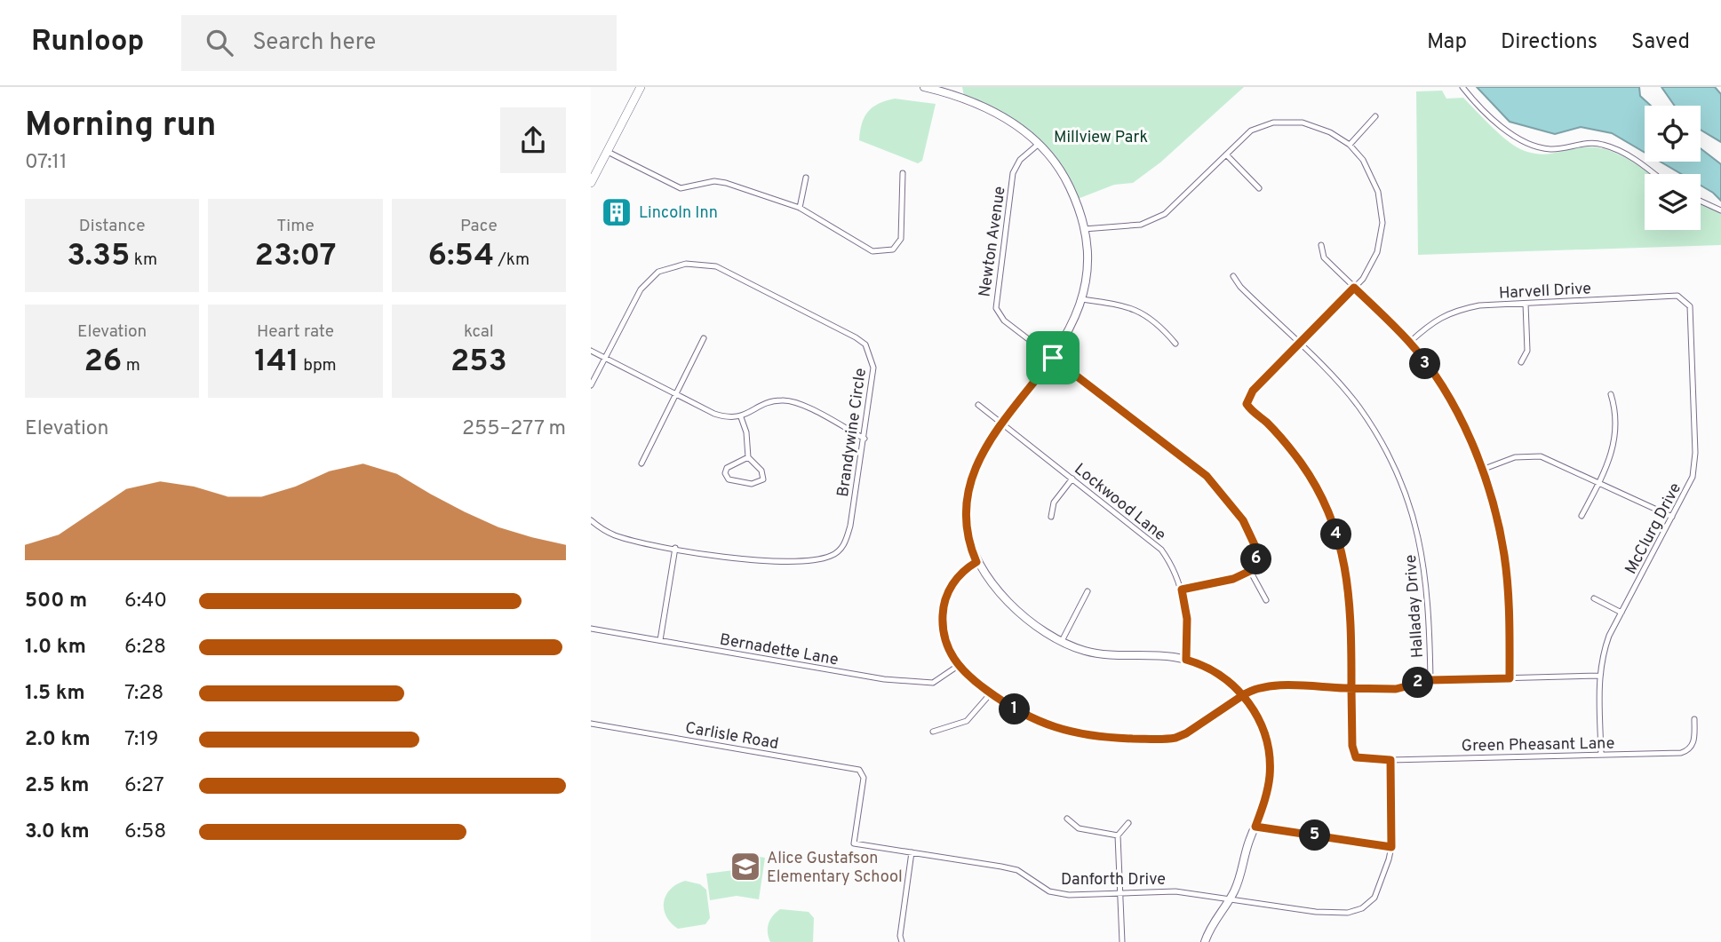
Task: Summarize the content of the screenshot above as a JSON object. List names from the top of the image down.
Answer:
{
  "streets": {
    "street": [
      "Newton Avenue",
      "Harvell Drive",
      "Brandywine Circle",
      "Lockwood Lane",
      "McClurg Drive",
      "Halladay Drive",
      "Bernadette Lane",
      "Carlisle Road",
      "Green Pheasant Lane",
      "Danforth Drive"
    ]
  },
  "crossings": [
    ["Harvell Drive", "McClurg Drive"],
    ["McClurg Drive", "Green Pheasant Lane"],
    ["Carlisle Road", "Danforth Drive"]
  ],
  "parks": ["Millview Park"],
  "places": {
    "building": ["Lincoln Inn"],
    "school or university": ["Alice Gustafson Elementary School"]
  },
  "page": {
    "header": "Runloop",
    "search": "Search here",
    "nav": ["Map", "Directions", "Saved"],
    "heading": ["Morning run", "07:11"],
    "stats": [
      ["Distance", "3.35 km"],
      ["Time", "23:07"],
      ["Pace", "6:54 /km"],
      ["Elevation", "26 m"],
      ["Heart rate", "141 bpm"],
      ["kcal", "253"]
    ],
    "pins": [
      "3",
      "4",
      "6",
      "2",
      "1",
      "5"
    ],
    "chart": ["Elevation", "255–277 m"],
    "list": [
      {
        "name": "500 m",
        "note": "6:40"
      },
      {
        "name": "1.0 km",
        "note": "6:28"
      },
      {
        "name": "1.5 km",
        "note": "7:28"
      },
      {
        "name": "2.0 km",
        "note": "7:19"
      },
      {
        "name": "2.5 km",
        "note": "6:27"
      },
      {
        "name": "3.0 km",
        "note": "6:58"
      }
    ]
  }
}
